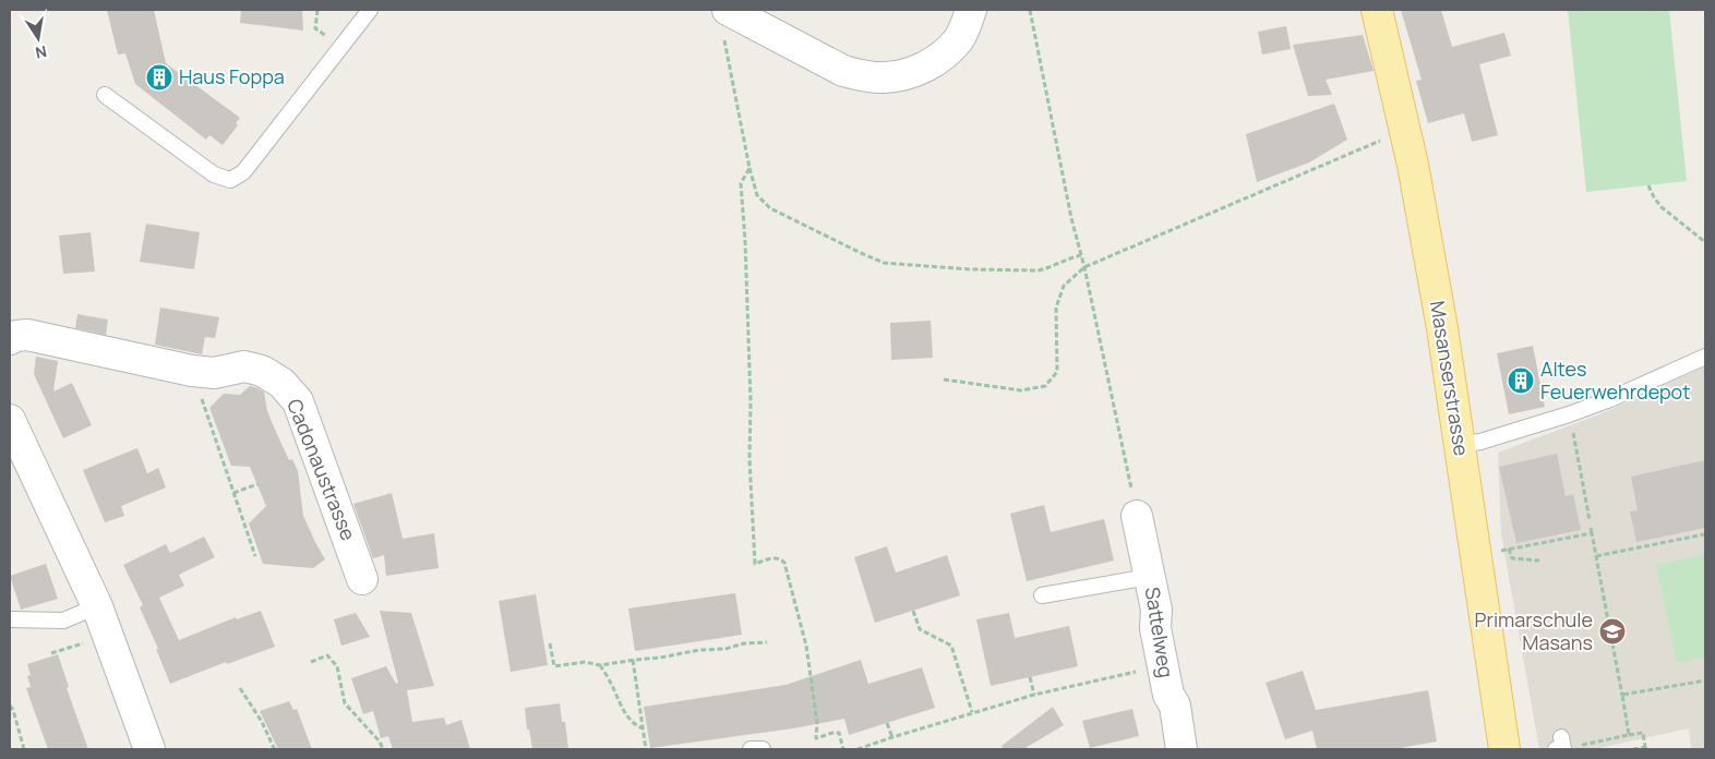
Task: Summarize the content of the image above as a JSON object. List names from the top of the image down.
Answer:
{
  "streets": {
    "main road": ["Masanserstrasse"],
    "street": ["Cadonaustrasse", "Sattelweg"]
  },
  "places": {
    "building": ["Haus Foppa", "Altes Feuerwehrdepot"],
    "school or university": ["Primarschule Masans"]
  },
  "north": "bottom"
}
